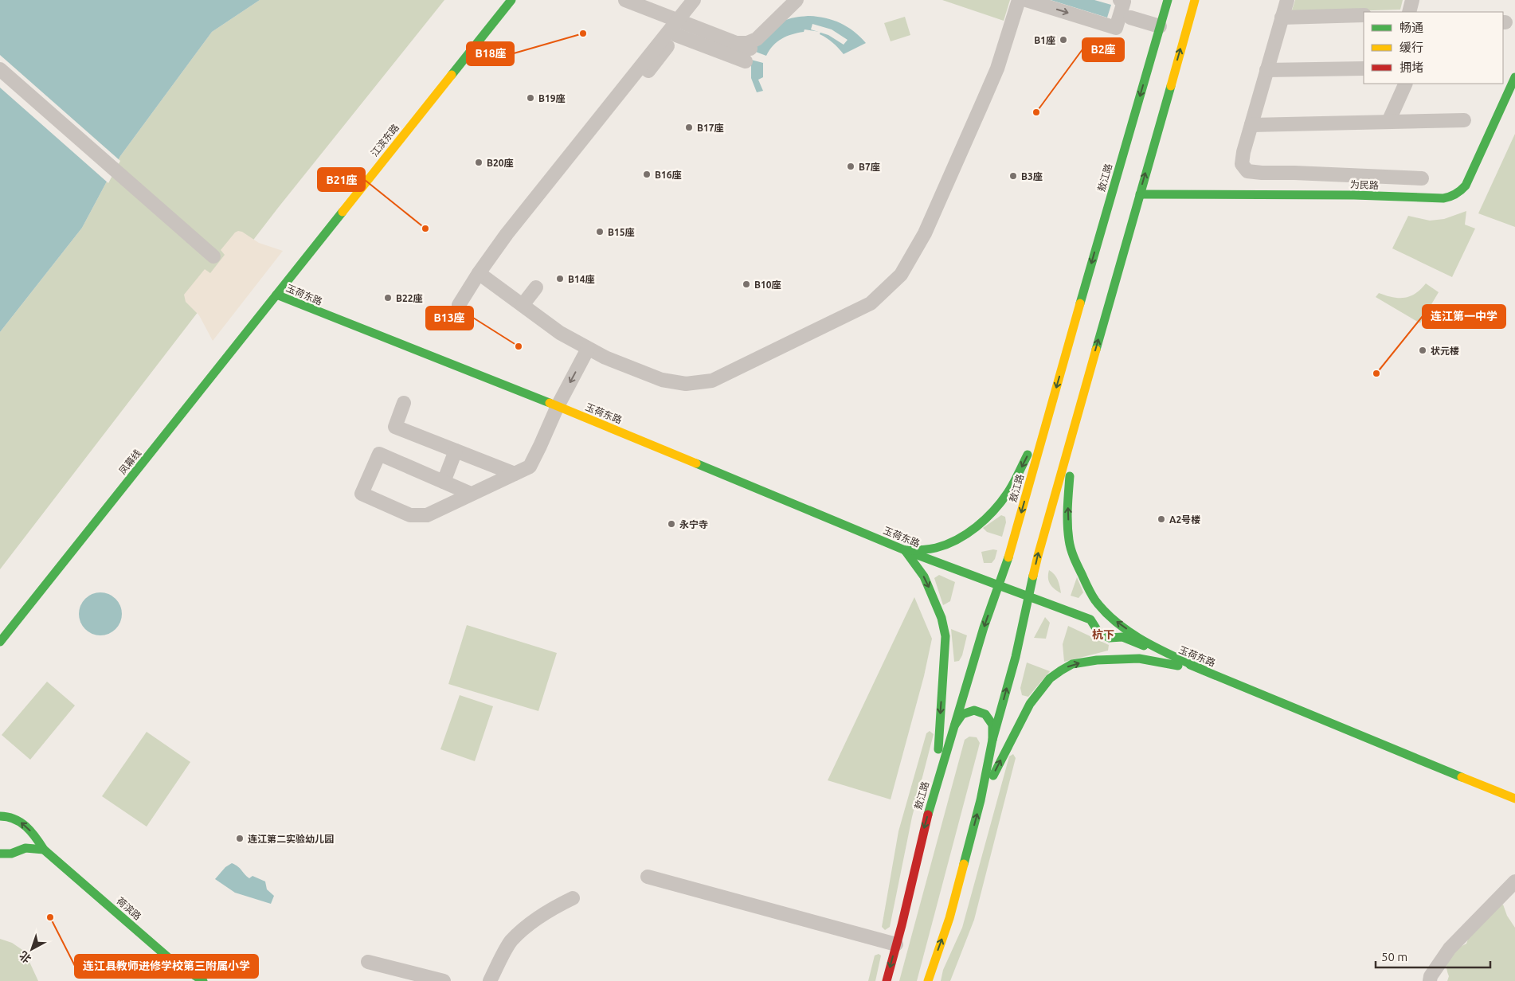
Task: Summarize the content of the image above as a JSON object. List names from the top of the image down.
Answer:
{
  "streets": {
    "main road": [
      "江滨东路",
      "敖江路",
      "为民路",
      "玉荷东路",
      "凤幕线",
      "荷滨路"
    ]
  },
  "crossings": [
    ["江滨东路", "玉荷东路"],
    ["江滨东路", "凤幕线"],
    ["敖江路", "玉荷东路"],
    ["玉荷东路", "凤幕线"]
  ],
  "districts": ["杭下"],
  "places": [
    "B18座",
    "B1座",
    "B19座",
    "B2座",
    "B17座",
    "B20座",
    "B7座",
    "B16座",
    "B3座",
    "B21座",
    "B15座",
    "B14座",
    "B10座",
    "B22座",
    "B13座",
    "状元楼",
    "连江第一中学",
    "A2号楼",
    "永宁寺",
    "连江第二实验幼儿园",
    "连江县教师进修学校第三附属小学"
  ],
  "legend": ["畅通", "缓行", "拥堵"],
  "scale_bar": "50 m",
  "north": "bottom left"
}
